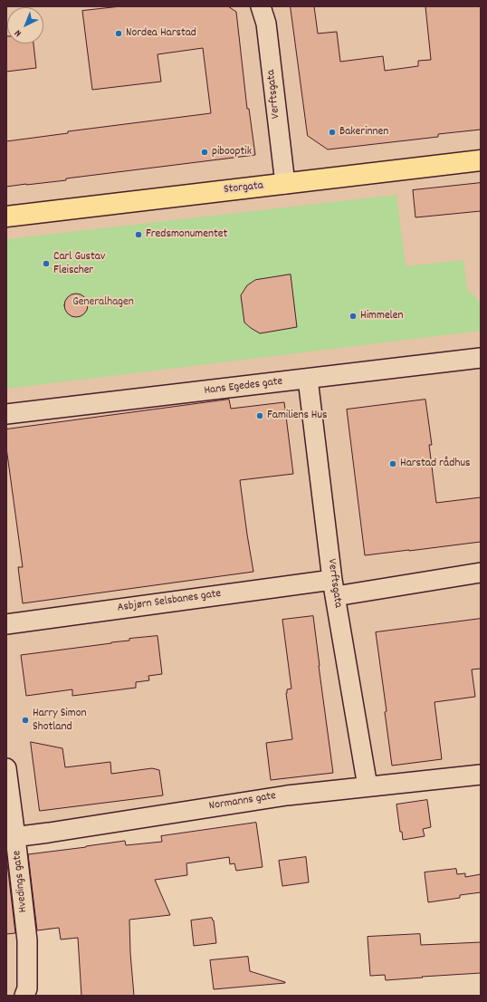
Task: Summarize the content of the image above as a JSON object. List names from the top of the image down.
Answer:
{
  "streets": {
    "highway": ["Storgata"],
    "street": [
      "Verftsgata",
      "Hans Egedes gate",
      "Asbjørn Selsbanes gate",
      "Normanns gate",
      "Hvedings gate"
    ]
  },
  "crossings": [
    ["Verftsgata", "Storgata"],
    ["Verftsgata", "Hans Egedes gate"],
    ["Verftsgata", "Asbjørn Selsbanes gate"],
    ["Verftsgata", "Normanns gate"],
    ["Normanns gate", "Hvedings gate"]
  ],
  "parks": ["Generalhagen"],
  "places": [
    "Nordea Harstad",
    "Bakerinnen",
    "pibooptik",
    "Fredsmonumentet",
    "Carl Gustav Fleischer",
    "Himmelen",
    "Familiens Hus",
    "Harstad rådhus",
    "Harry Simon Shotland"
  ],
  "north": "bottom left"
}
